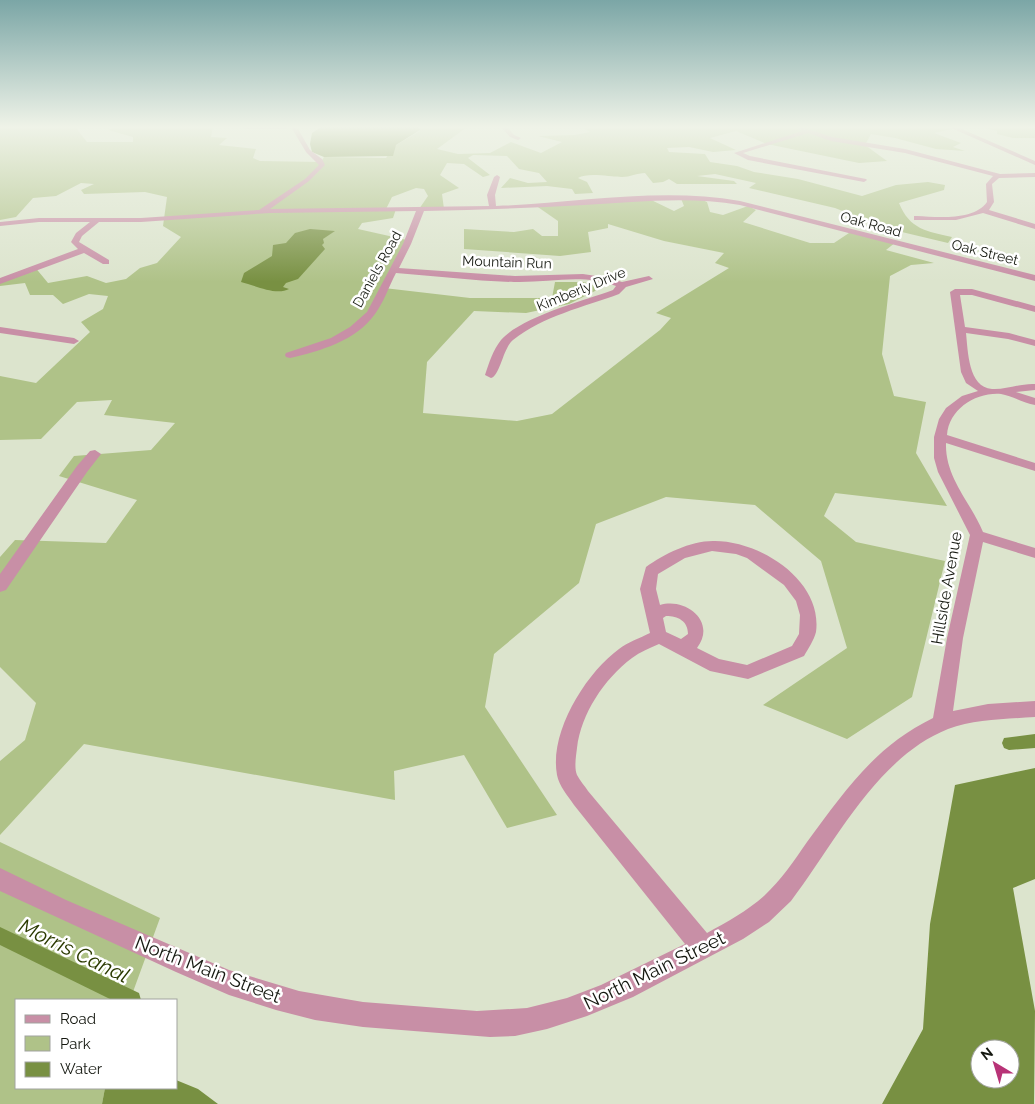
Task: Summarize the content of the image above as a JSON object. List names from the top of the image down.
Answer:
{
  "streets": {
    "street": [
      "Oak Road",
      "Oak Street",
      "Mountain Run",
      "Daniels Road",
      "Kimberly Drive",
      "Hillside Avenue",
      "North Main Street"
    ]
  },
  "crossings": [
    ["Oak Road", "Oak Street"],
    ["Oak Road", "Daniels Road"],
    ["Mountain Run", "Daniels Road"],
    ["Mountain Run", "Kimberly Drive"],
    ["Hillside Avenue", "North Main Street"]
  ],
  "water": ["Morris Canal"],
  "legend": ["Road", "Park", "Water"],
  "north": "top left"
}
